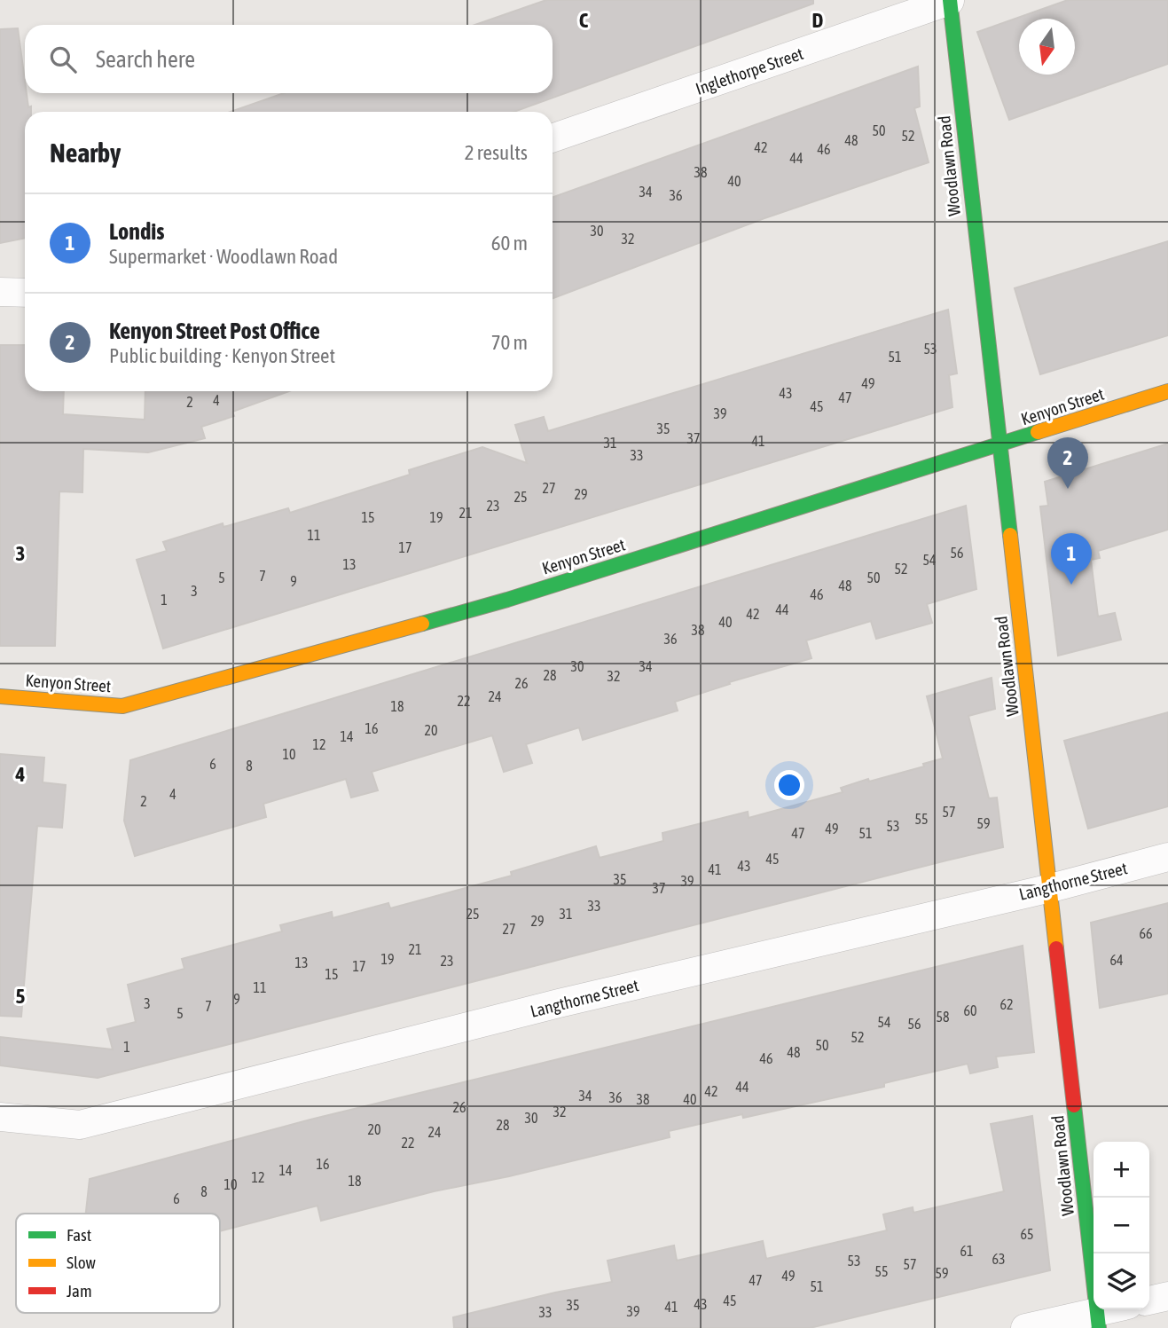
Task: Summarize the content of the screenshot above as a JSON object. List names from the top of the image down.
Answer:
{
  "streets": {
    "street": [
      "Inglethorpe Street",
      "Woodlawn Road",
      "Kenyon Street",
      "Langthorne Street"
    ]
  },
  "crossings": [
    ["Inglethorpe Street", "Woodlawn Road"],
    ["Woodlawn Road", "Kenyon Street"],
    ["Woodlawn Road", "Langthorne Street"]
  ],
  "house_numbers": [
    "50",
    "52",
    "48",
    "42",
    "46",
    "44",
    "38",
    "40",
    "34",
    "36",
    "30",
    "32",
    "53",
    "51",
    "49",
    "43",
    "47",
    "4",
    "2",
    "45",
    "39",
    "35",
    "37",
    "41",
    "31",
    "33",
    "27",
    "29",
    "25",
    "23",
    "21",
    "15",
    "19",
    "11",
    "17",
    "56",
    "54",
    "13",
    "52",
    "7",
    "5",
    "50",
    "9",
    "48",
    "3",
    "46",
    "1",
    "44",
    "42",
    "40",
    "38",
    "36",
    "30",
    "34",
    "28",
    "32",
    "26",
    "24",
    "22",
    "18",
    "16",
    "20",
    "14",
    "12",
    "10",
    "6",
    "8",
    "4",
    "2",
    "57",
    "55",
    "59",
    "53",
    "49",
    "47",
    "51",
    "45",
    "43",
    "41",
    "35",
    "39",
    "37",
    "33",
    "25",
    "31",
    "29",
    "27",
    "66",
    "21",
    "19",
    "64",
    "23",
    "13",
    "17",
    "15",
    "11",
    "9",
    "3",
    "62",
    "7",
    "60",
    "5",
    "58",
    "54",
    "56",
    "52",
    "50",
    "1",
    "48",
    "46",
    "44",
    "42",
    "34",
    "36",
    "38",
    "40",
    "26",
    "32",
    "30",
    "28",
    "20",
    "24",
    "22",
    "16",
    "14",
    "12",
    "18",
    "10",
    "8",
    "6",
    "65",
    "61",
    "63",
    "53",
    "57",
    "55",
    "59",
    "49",
    "47",
    "51",
    "45",
    "43",
    "35",
    "41",
    "39",
    "33"
  ],
  "legend": ["Fast", "Slow", "Jam"],
  "north": "bottom",
  "page": {
    "search": "Search here",
    "heading": ["Nearby", "2 results"],
    "list": [
      {
        "mark": "1",
        "name": "Londis",
        "note": "Supermarket · Woodlawn Road",
        "value": "60 m"
      },
      {
        "mark": "2",
        "name": "Kenyon Street Post Office",
        "note": "Public building · Kenyon Street",
        "value": "70 m"
      }
    ],
    "pins": ["2", "1"],
    "map_buttons": ["+", "−"]
  },
  "grid": {
    "columns": ["C", "D"],
    "rows": ["3", "4", "5"]
  }
}
